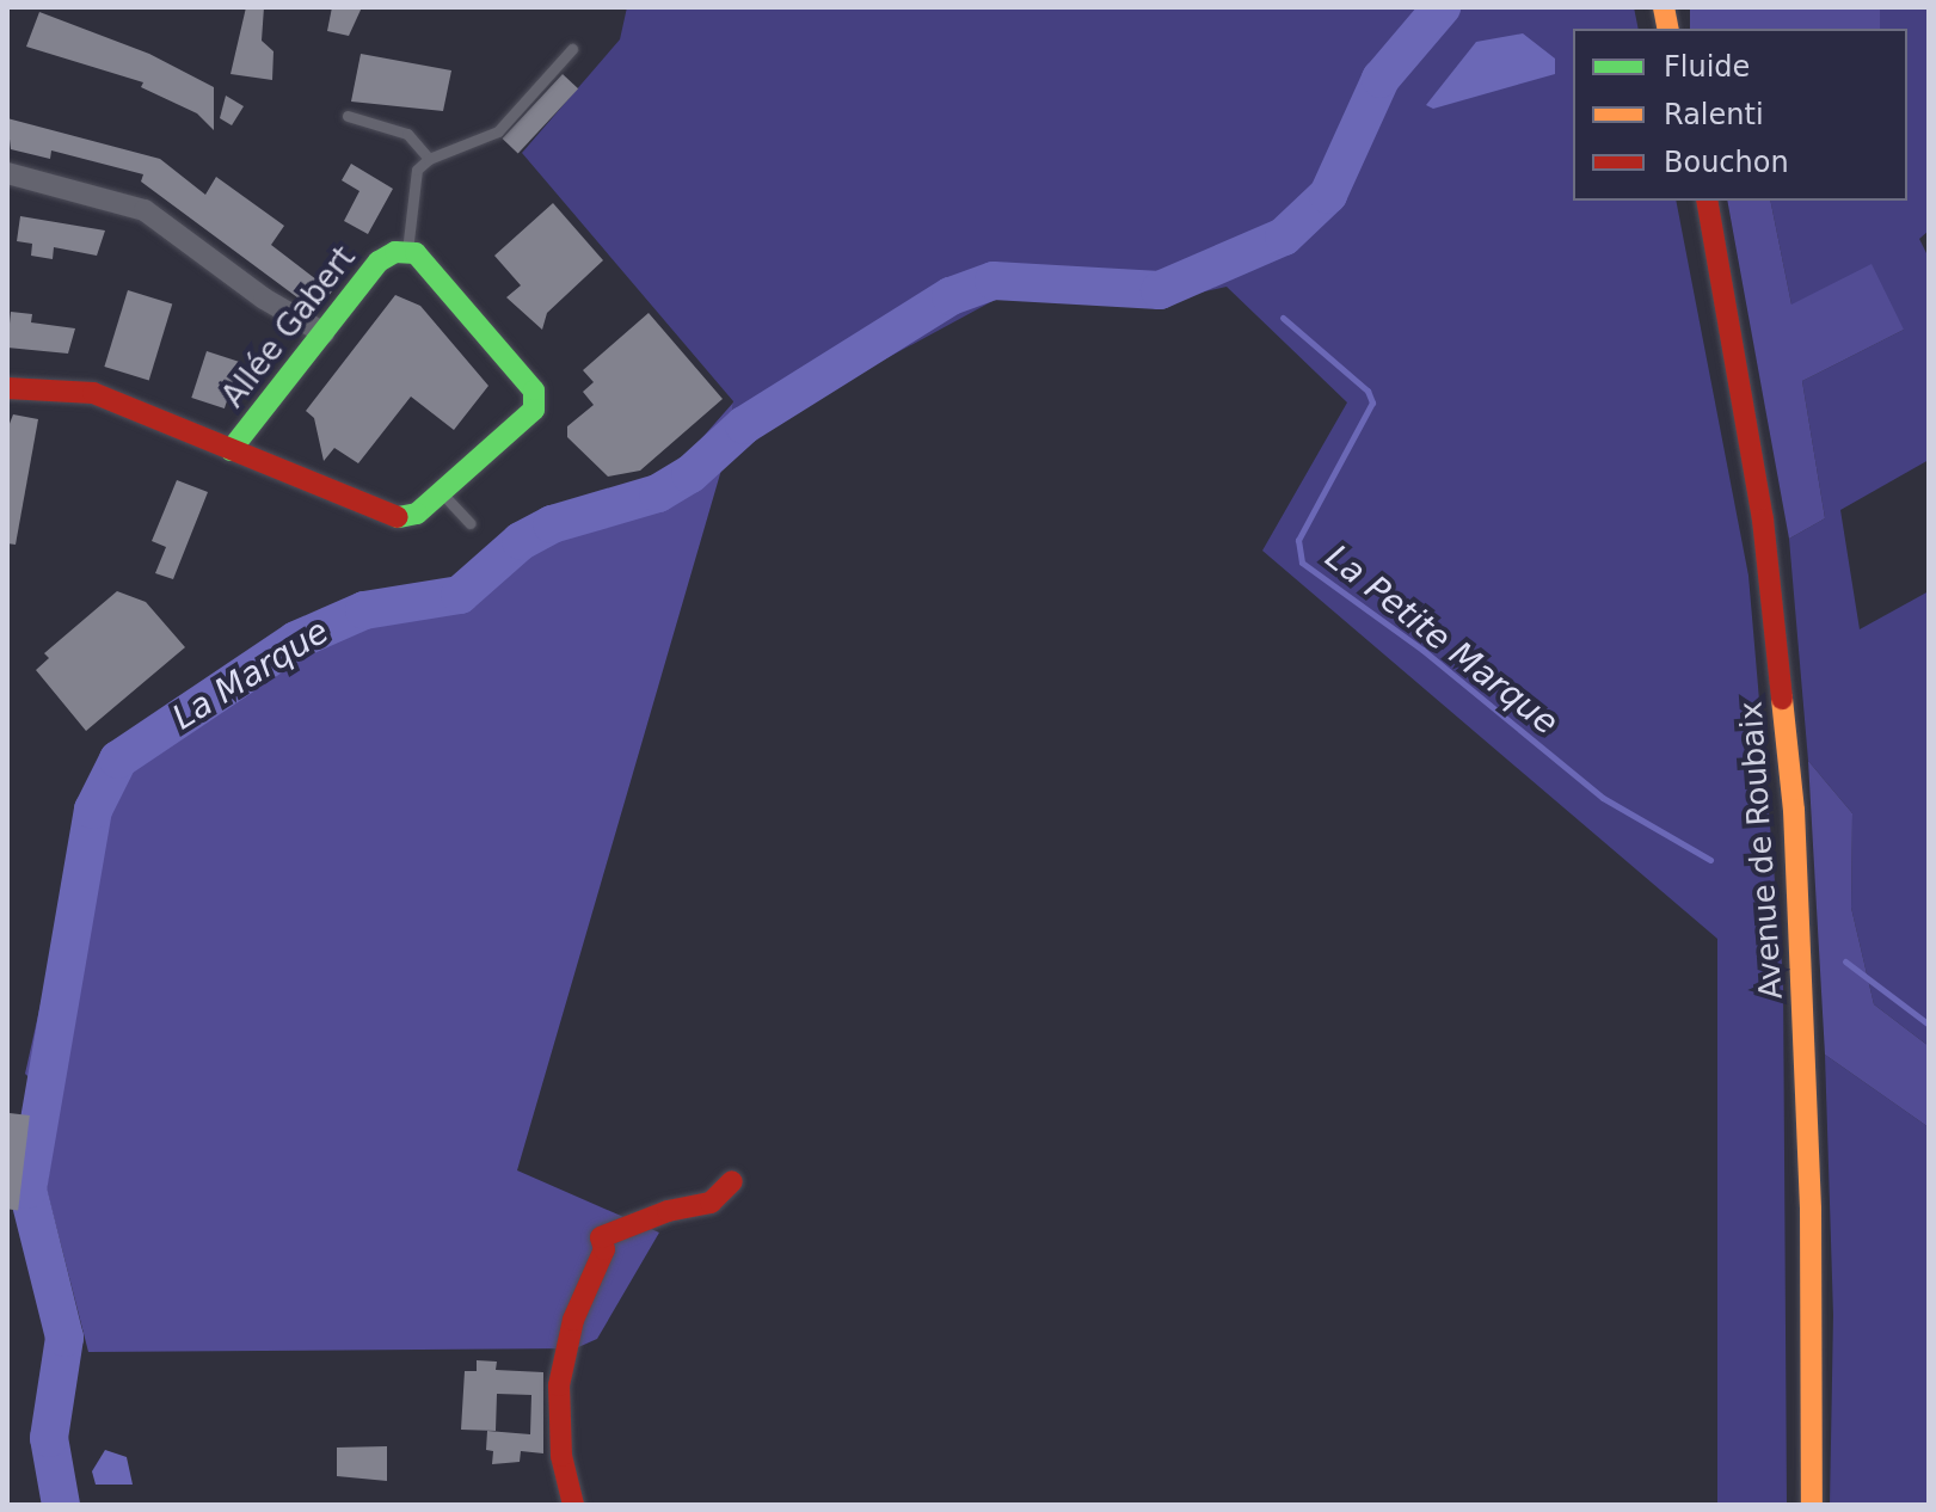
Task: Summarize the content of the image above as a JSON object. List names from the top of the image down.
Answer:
{
  "streets": {
    "main road": ["Allée Gabert", "Avenue de Roubaix"]
  },
  "water": ["La Petite Marque", "La Marque"],
  "legend": ["Fluide", "Ralenti", "Bouchon"]
}
